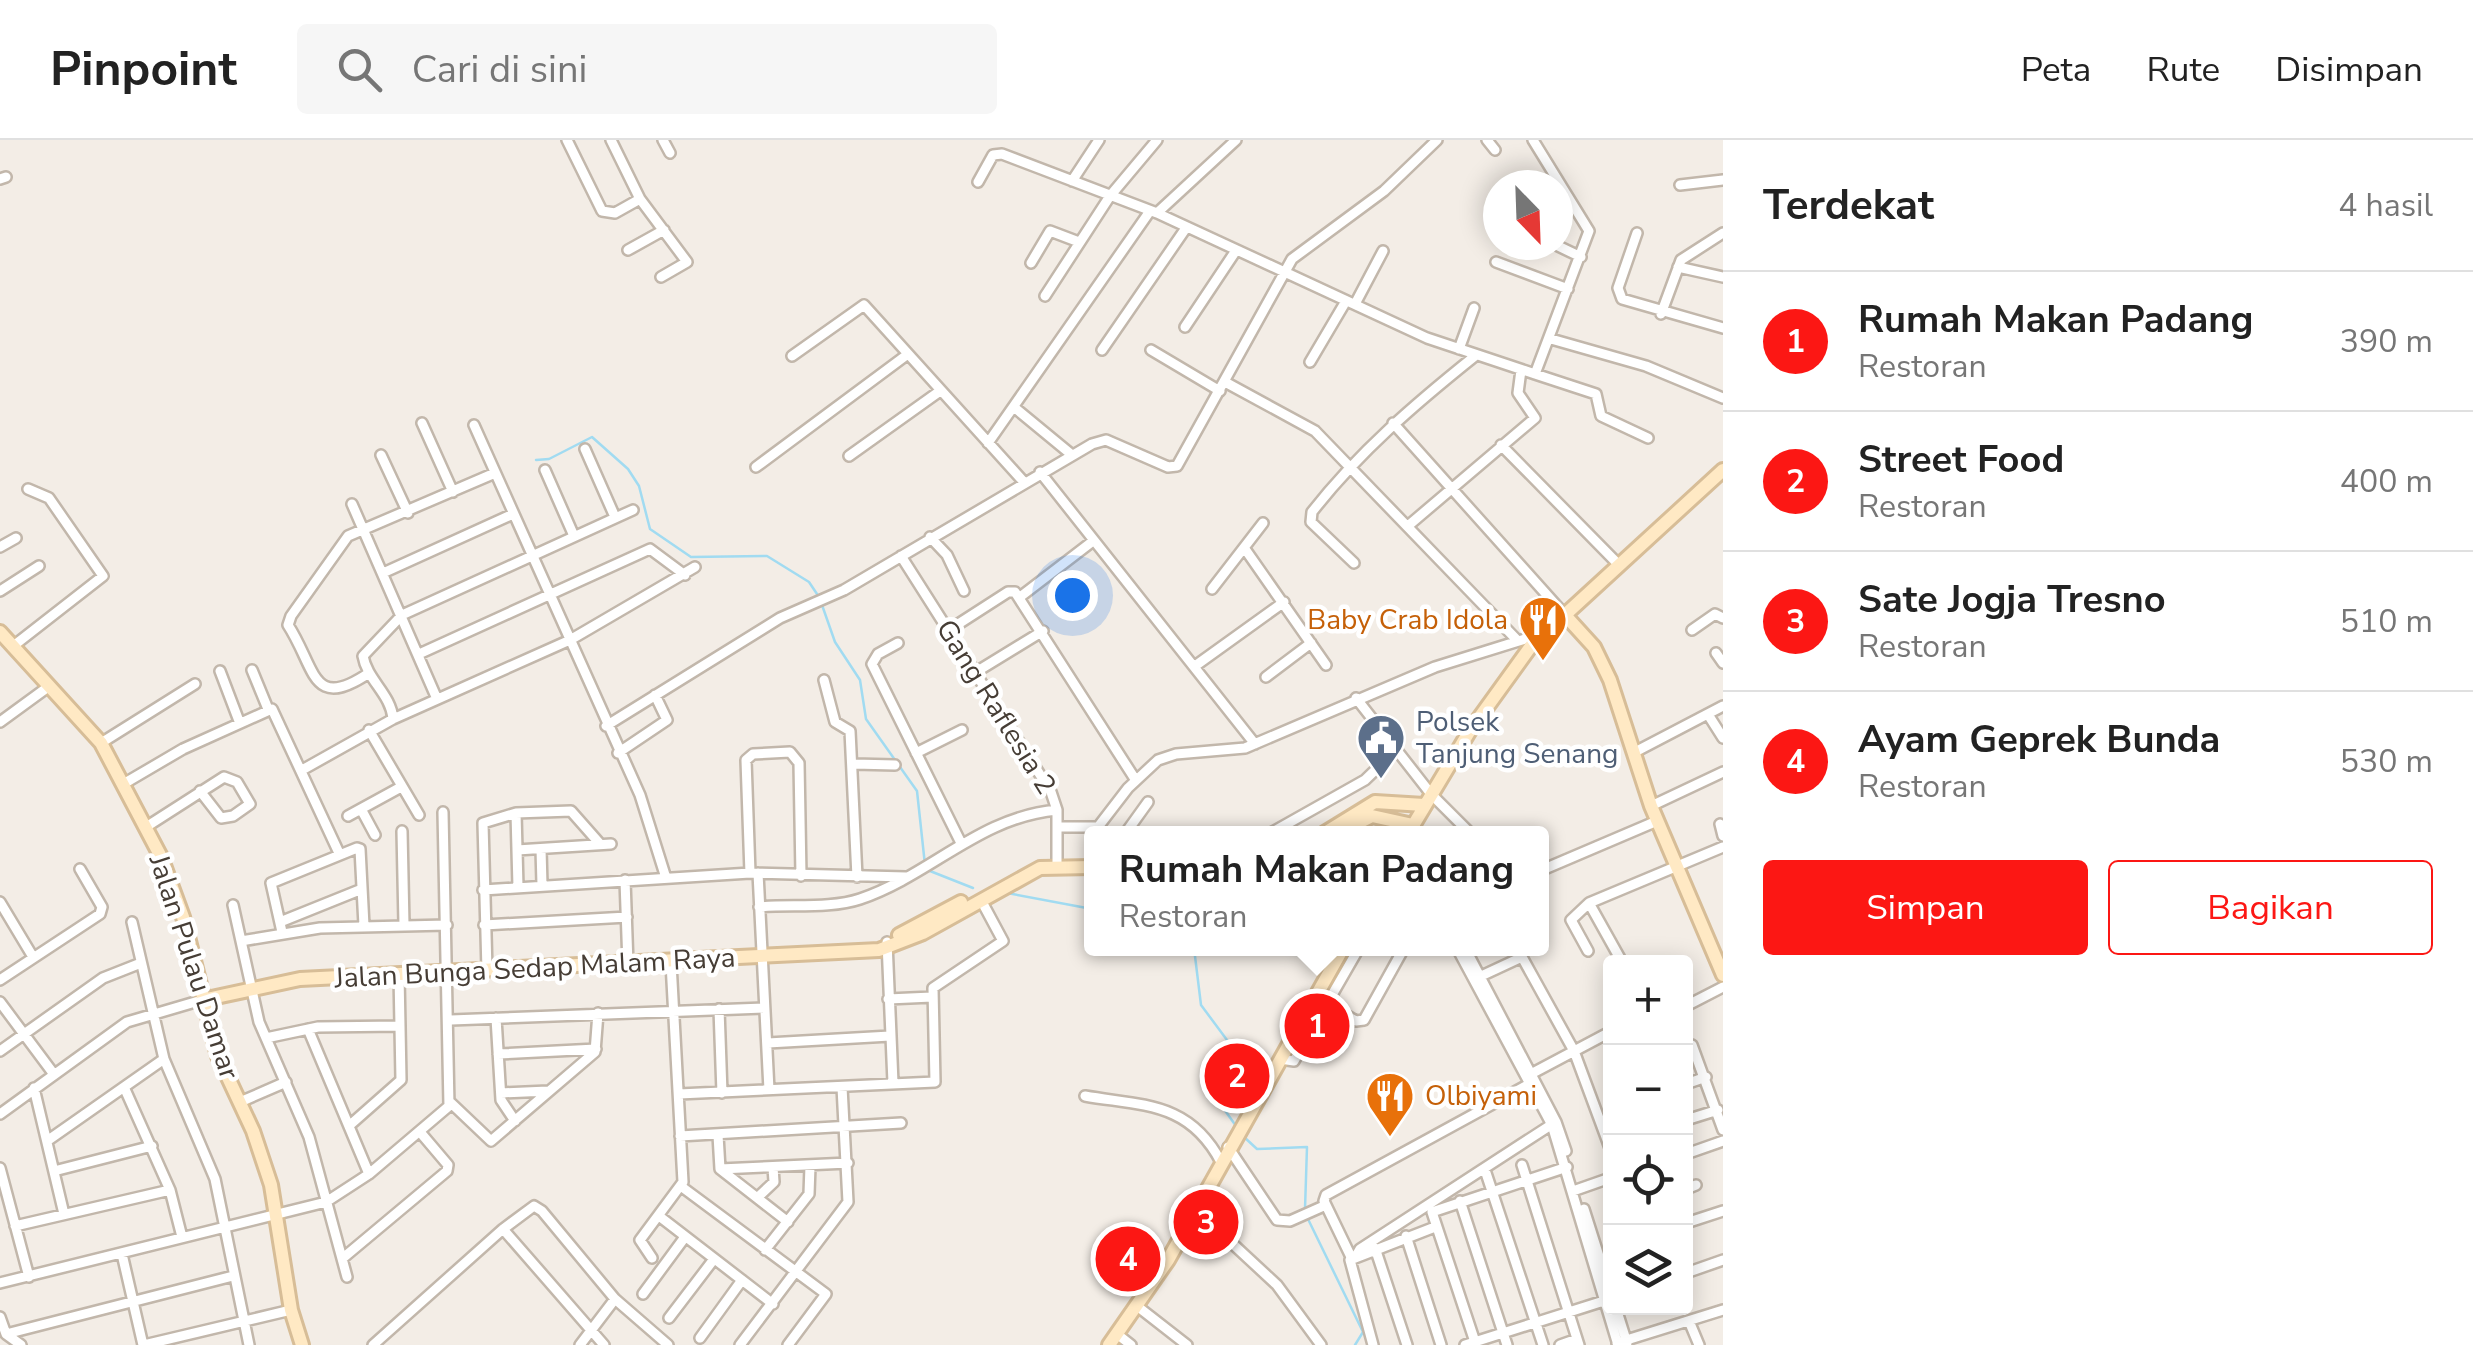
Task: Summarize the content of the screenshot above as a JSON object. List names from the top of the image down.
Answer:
{
  "streets": {
    "street": ["Gang Raflesia 2", "Jalan Pulau Damar", "Jalan Bunga Sedap Malam Raya"]
  },
  "crossings": [
    ["Gang Raflesia 2", "Jalan Bunga Sedap Malam Raya"],
    ["Jalan Pulau Damar", "Jalan Bunga Sedap Malam Raya"]
  ],
  "places": {
    "restaurant": ["Baby Crab Idola", "Olbiyami"],
    "public building": ["Polsek Tanjung Senang"]
  },
  "north": "bottom right",
  "page": {
    "header": "Pinpoint",
    "search": "Cari di sini",
    "nav": ["Peta", "Rute", "Disimpan"],
    "heading": ["Terdekat", "4 hasil"],
    "list": [
      {
        "mark": "1",
        "name": "Rumah Makan Padang",
        "note": "Restoran",
        "value": "390 m"
      },
      {
        "mark": "2",
        "name": "Street Food",
        "note": "Restoran",
        "value": "400 m"
      },
      {
        "mark": "3",
        "name": "Sate Jogja Tresno",
        "note": "Restoran",
        "value": "510 m"
      },
      {
        "mark": "4",
        "name": "Ayam Geprek Bunda",
        "note": "Restoran",
        "value": "530 m"
      }
    ],
    "popup": ["Rumah Makan Padang", "Restoran"],
    "buttons": ["Simpan", "Bagikan"],
    "map_buttons": ["+", "−"],
    "pins": [
      "1",
      "2",
      "3",
      "4"
    ]
  }
}
